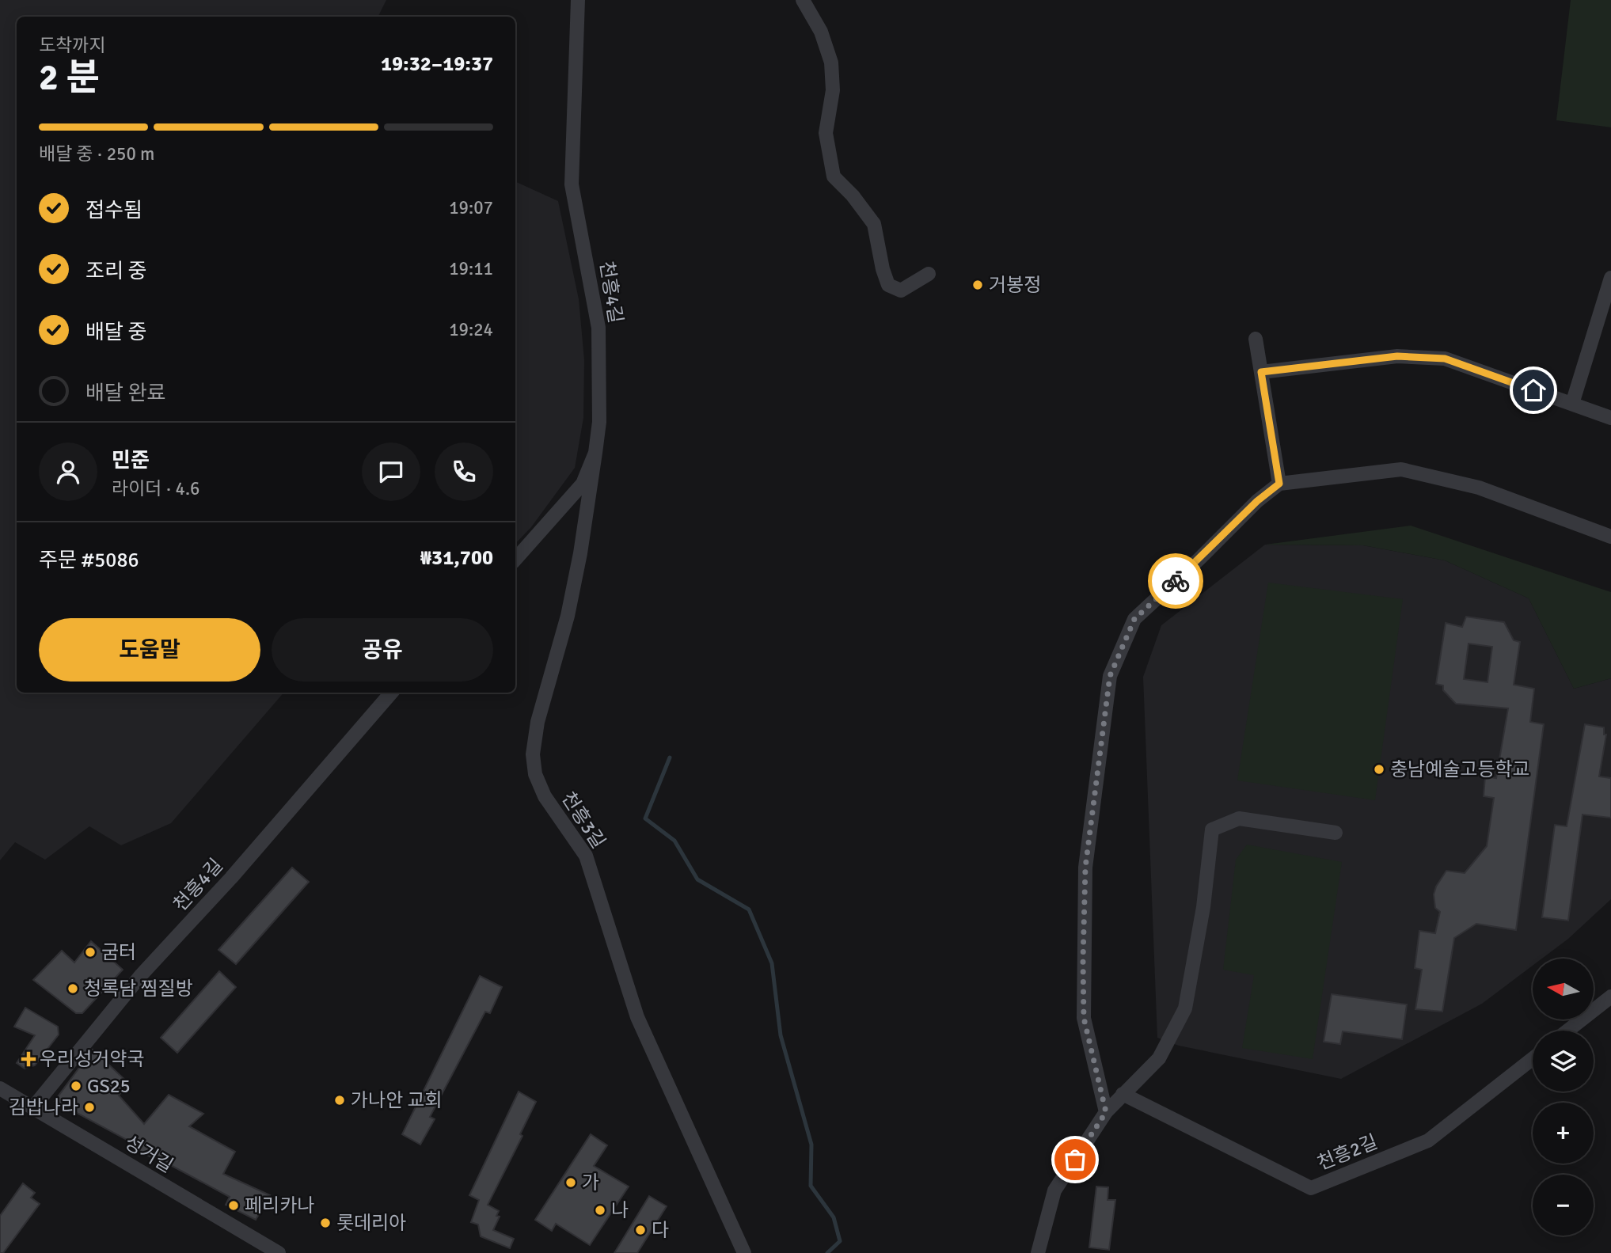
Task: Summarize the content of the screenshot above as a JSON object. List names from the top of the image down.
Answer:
{
  "streets": {
    "street": [
      "천흥4길",
      "천흥3길",
      "천흥2길",
      "성거길"
    ]
  },
  "crossings": [
    ["천흥4길", "천흥3길"],
    ["천흥4길", "성거길"]
  ],
  "places": {
    "other": [
      "거봉정",
      "충남예술고등학교",
      "굼터",
      "청록담 찜질방",
      "GS25",
      "가나안 교회",
      "김밥나라",
      "가",
      "페리카나",
      "나",
      "롯데리아",
      "다"
    ],
    "health": ["우리성거약국"]
  },
  "north": "left",
  "page": {
    "heading": ["2 분", "도착까지", "19:32–19:37"],
    "panel": [
      "민준",
      "라이더 · 4.6",
      "주문 #5086",
      "₩31,700"
    ],
    "bar": "배달 중 · 250 m",
    "list": [
      ["접수됨", "19:07"],
      ["조리 중", "19:11"],
      ["배달 중", "19:24"],
      "배달 완료"
    ],
    "buttons": ["도움말", "공유"],
    "map_buttons": ["+", "−"]
  }
}
